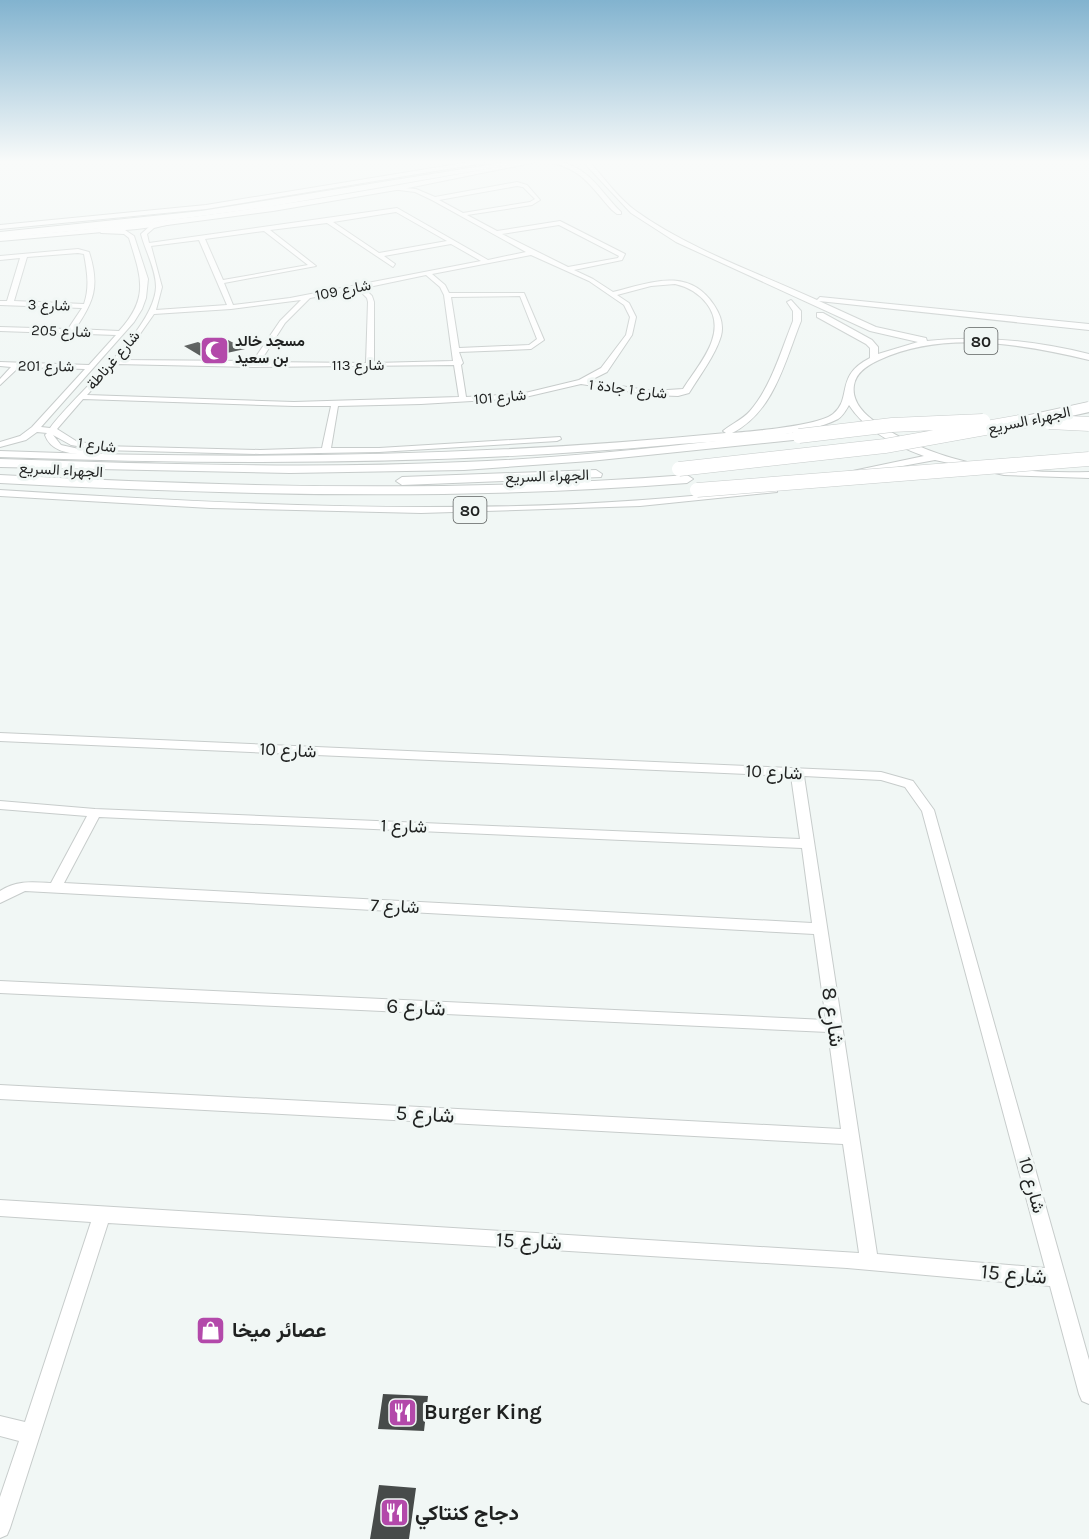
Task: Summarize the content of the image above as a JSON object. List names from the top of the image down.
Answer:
{
  "streets": {
    "highway": ["80", "الجهراء السريع"],
    "street": [
      "شارع 109",
      "شارع 3",
      "شارع 205",
      "شارع غرناطة",
      "شارع 113",
      "شارع 201",
      "شارع 1 جادة 1",
      "شارع 101",
      "شارع 1",
      "شارع 10",
      "شارع 7",
      "شارع 6",
      "شارع 8",
      "شارع 5",
      "شارع 15"
    ]
  },
  "crossings": [
    ["شارع 109", "شارع غرناطة"],
    ["شارع 109", "شارع 101"],
    ["شارع 205", "شارع غرناطة"],
    ["80", "الجهراء السريع"],
    ["شارع غرناطة", "شارع 113"],
    ["شارع غرناطة", "شارع 201"],
    ["شارع غرناطة", "شارع 101"],
    ["شارع غرناطة", "شارع 1"],
    ["شارع 1 جادة 1", "شارع 101"],
    ["شارع 1", "شارع 8"],
    ["شارع 10", "شارع 8"],
    ["شارع 10", "شارع 15"],
    ["شارع 7", "شارع 8"],
    ["شارع 6", "شارع 8"],
    ["شارع 8", "شارع 5"],
    ["شارع 8", "شارع 15"]
  ],
  "places": {
    "mosque": ["مسجد خالد بن سعيد"],
    "shop": ["عصائر ميخا"],
    "restaurant": ["Burger King", "دجاج كنتاكي"]
  }
}
